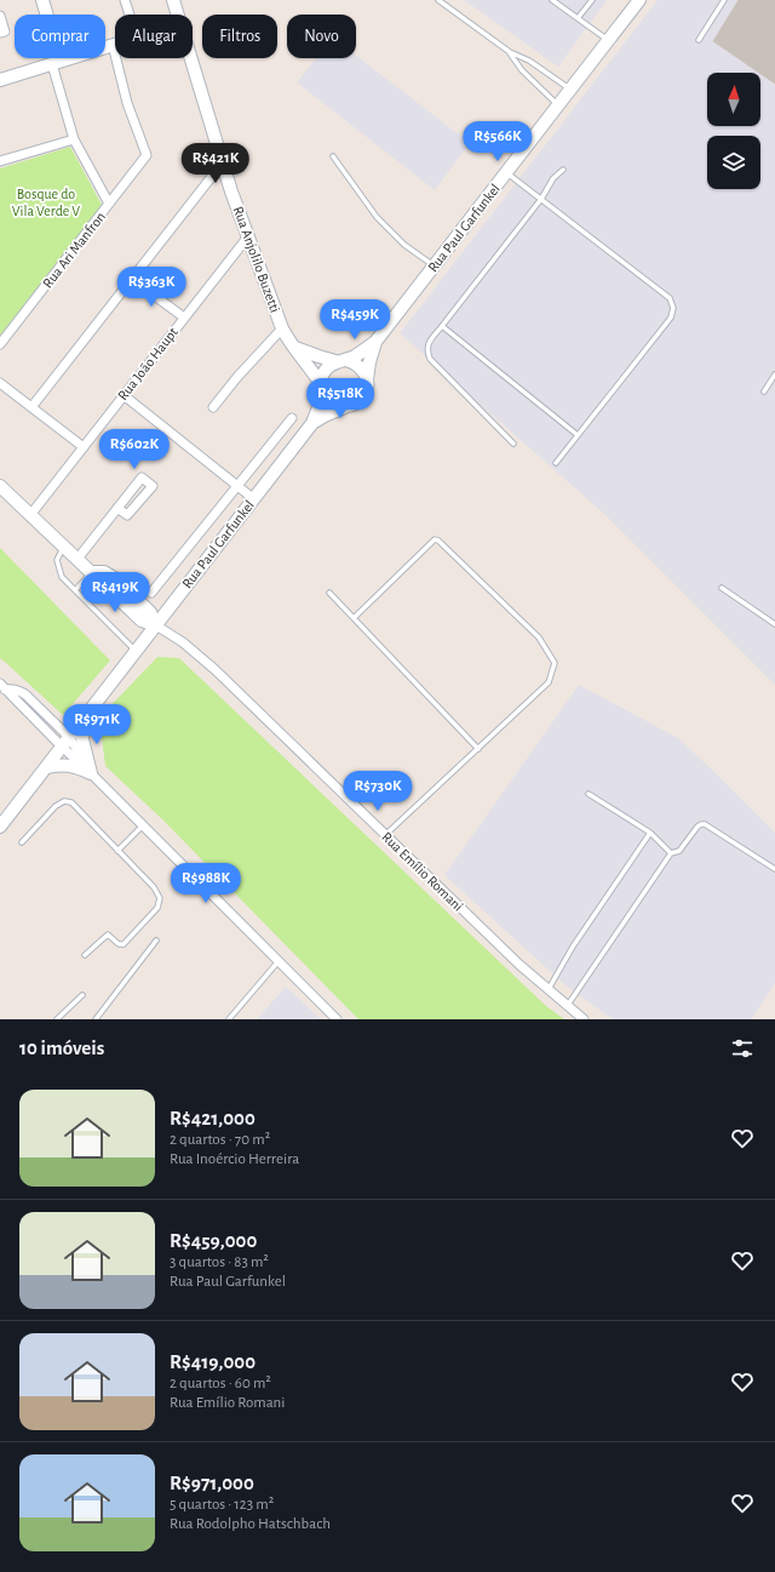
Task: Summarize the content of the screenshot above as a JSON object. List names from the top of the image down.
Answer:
{
  "streets": {
    "main road": ["Rua Paul Garfunkel", "Rua Anjolilo Buzetti", "Rua Emílio Romani"],
    "street": ["Rua Ari Manfron", "Rua João Haupt"]
  },
  "crossings": [
    ["Rua Paul Garfunkel", "Rua Anjolilo Buzetti"],
    ["Rua Paul Garfunkel", "Rua Emílio Romani"],
    ["Rua Anjolilo Buzetti", "Rua João Haupt"]
  ],
  "parks": ["Bosque do Vila Verde V"],
  "north": "top",
  "page": {
    "chip": [
      "Comprar",
      "Alugar",
      "Filtros",
      "Novo"
    ],
    "price": [
      "R$566K",
      "R$421K",
      "R$363K",
      "R$459K",
      "R$518K",
      "R$602K",
      "R$419K",
      "R$971K",
      "R$730K",
      "R$988K"
    ],
    "heading": "10 imóveis",
    "list": [
      {
        "name": "R$421,000",
        "note": "2 quartos · 70 m² · Rua Inoércio Herreira"
      },
      {
        "name": "R$459,000",
        "note": "3 quartos · 83 m² · Rua Paul Garfunkel"
      },
      {
        "name": "R$419,000",
        "note": "2 quartos · 60 m² · Rua Emílio Romani"
      },
      {
        "name": "R$971,000",
        "note": "5 quartos · 123 m² · Rua Rodolpho Hatschbach"
      }
    ]
  }
}
